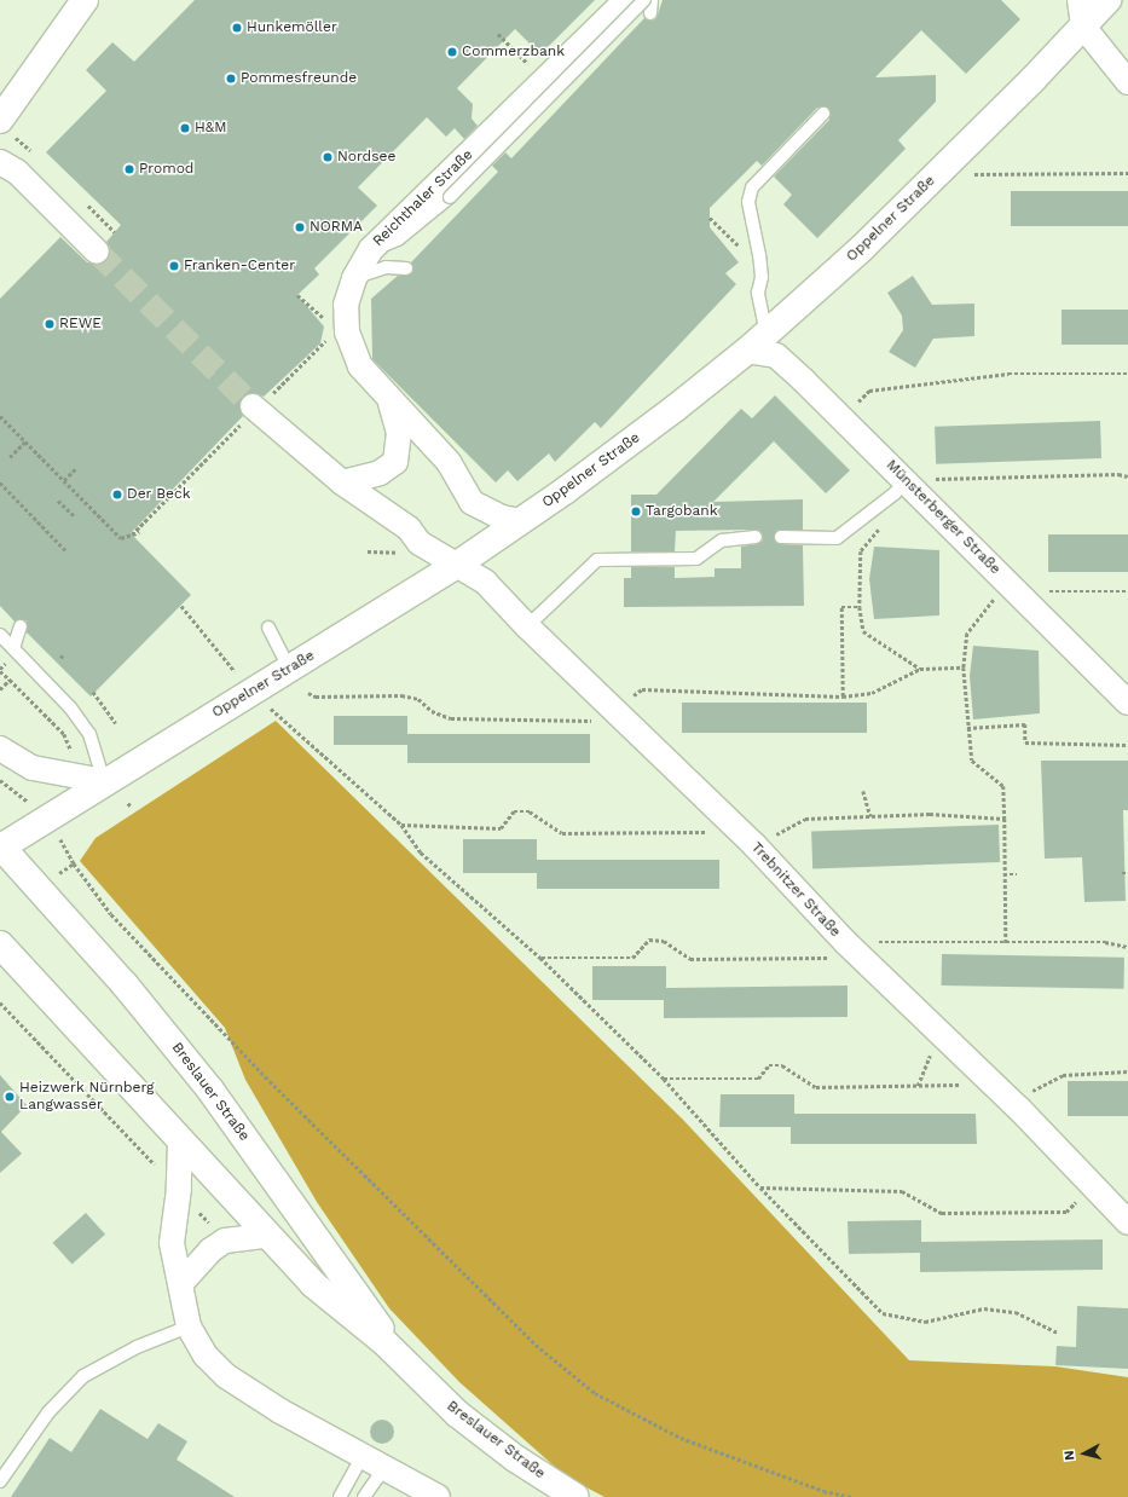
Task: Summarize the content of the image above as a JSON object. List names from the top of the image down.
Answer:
{
  "streets": {
    "street": [
      "Reichthaler Straße",
      "Oppelner Straße",
      "Münsterberger Straße",
      "Trebnitzer Straße",
      "Breslauer Straße"
    ]
  },
  "crossings": [
    ["Reichthaler Straße", "Oppelner Straße"],
    ["Oppelner Straße", "Münsterberger Straße"],
    ["Oppelner Straße", "Trebnitzer Straße"],
    ["Oppelner Straße", "Breslauer Straße"]
  ],
  "places": [
    "Hunkemöller",
    "Commerzbank",
    "Pommesfreunde",
    "H&M",
    "Nordsee",
    "Promod",
    "NORMA",
    "Franken-Center",
    "REWE",
    "Der Beck",
    "Targobank",
    "Heizwerk Nürnberg Langwasser"
  ],
  "north": "left"
}
